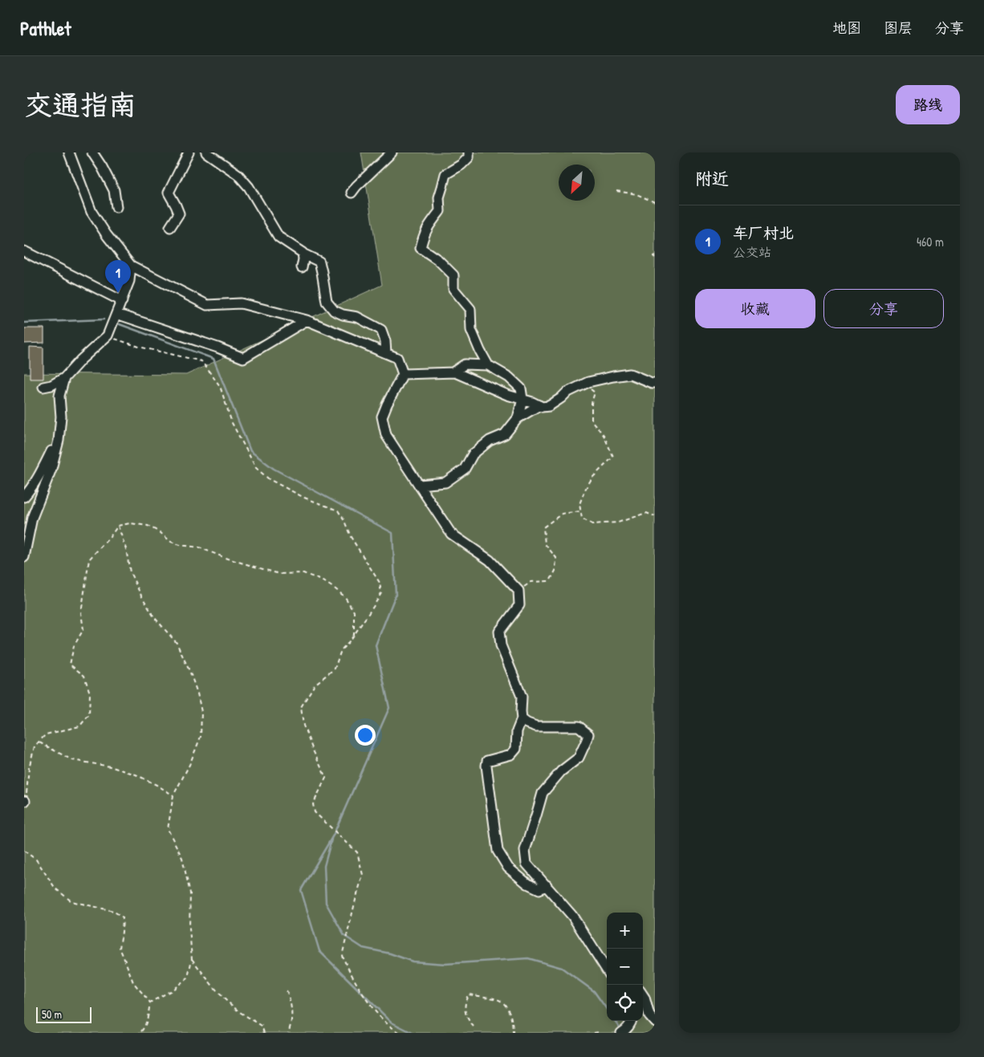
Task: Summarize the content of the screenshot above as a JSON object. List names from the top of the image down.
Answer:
{
  "scale_bar": "50 m",
  "north": "bottom left",
  "page": {
    "header": "Pathlet",
    "nav": ["地图", "图层", "分享"],
    "buttons": [
      "路线",
      ["收藏", "分享"]
    ],
    "title": "交通指南",
    "heading": "附近",
    "list": [
      {
        "mark": "1",
        "name": "车厂村北",
        "note": "公交站",
        "value": "460 m"
      }
    ],
    "pins": "1",
    "map_buttons": ["+", "−"],
    "scale": "50 m"
  }
}
